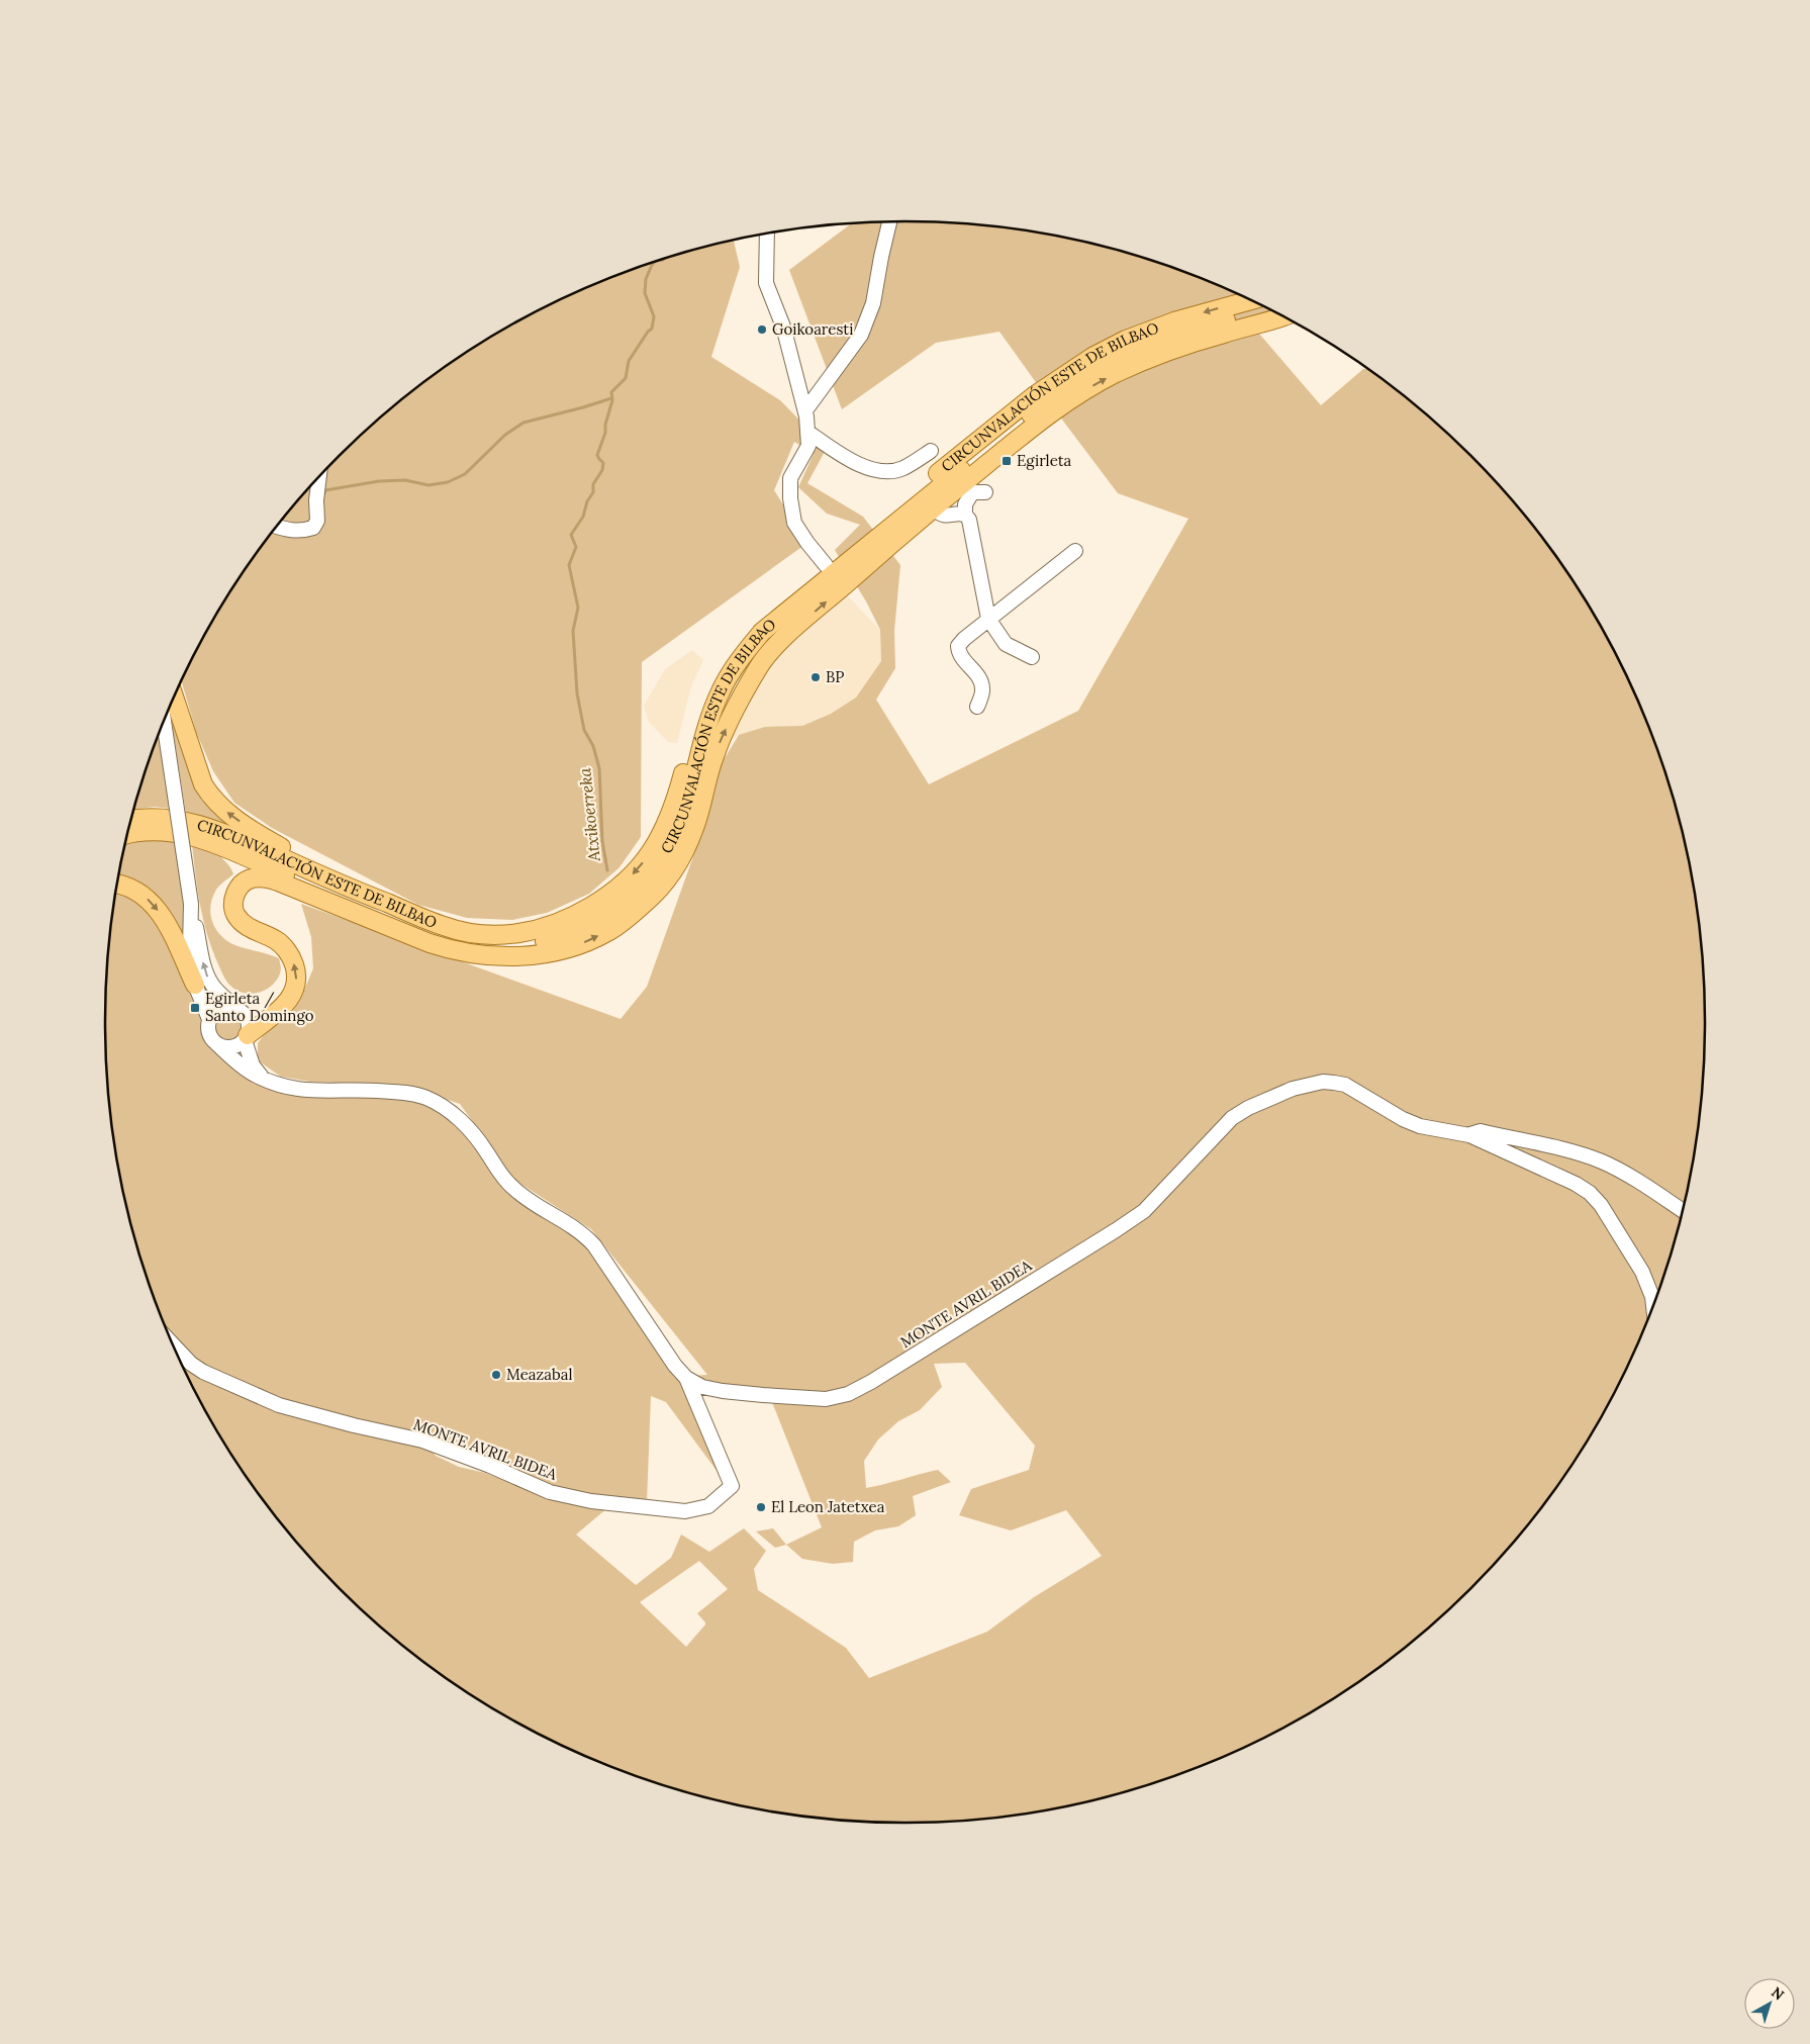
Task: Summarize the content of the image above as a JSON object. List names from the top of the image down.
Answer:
{
  "streets": {
    "main road": ["CIRCUNVALACIÓN ESTE DE BILBAO"],
    "street": ["MONTE AVRIL BIDEA"]
  },
  "water": ["Atxikoerreka"],
  "places": {
    "other": [
      "Goikoaresti",
      "BP",
      "Meazabal",
      "El Leon Jatetxea"
    ],
    "transit": ["Egirleta", "Egirleta / Santo Domingo"]
  },
  "north": "top right"
}
